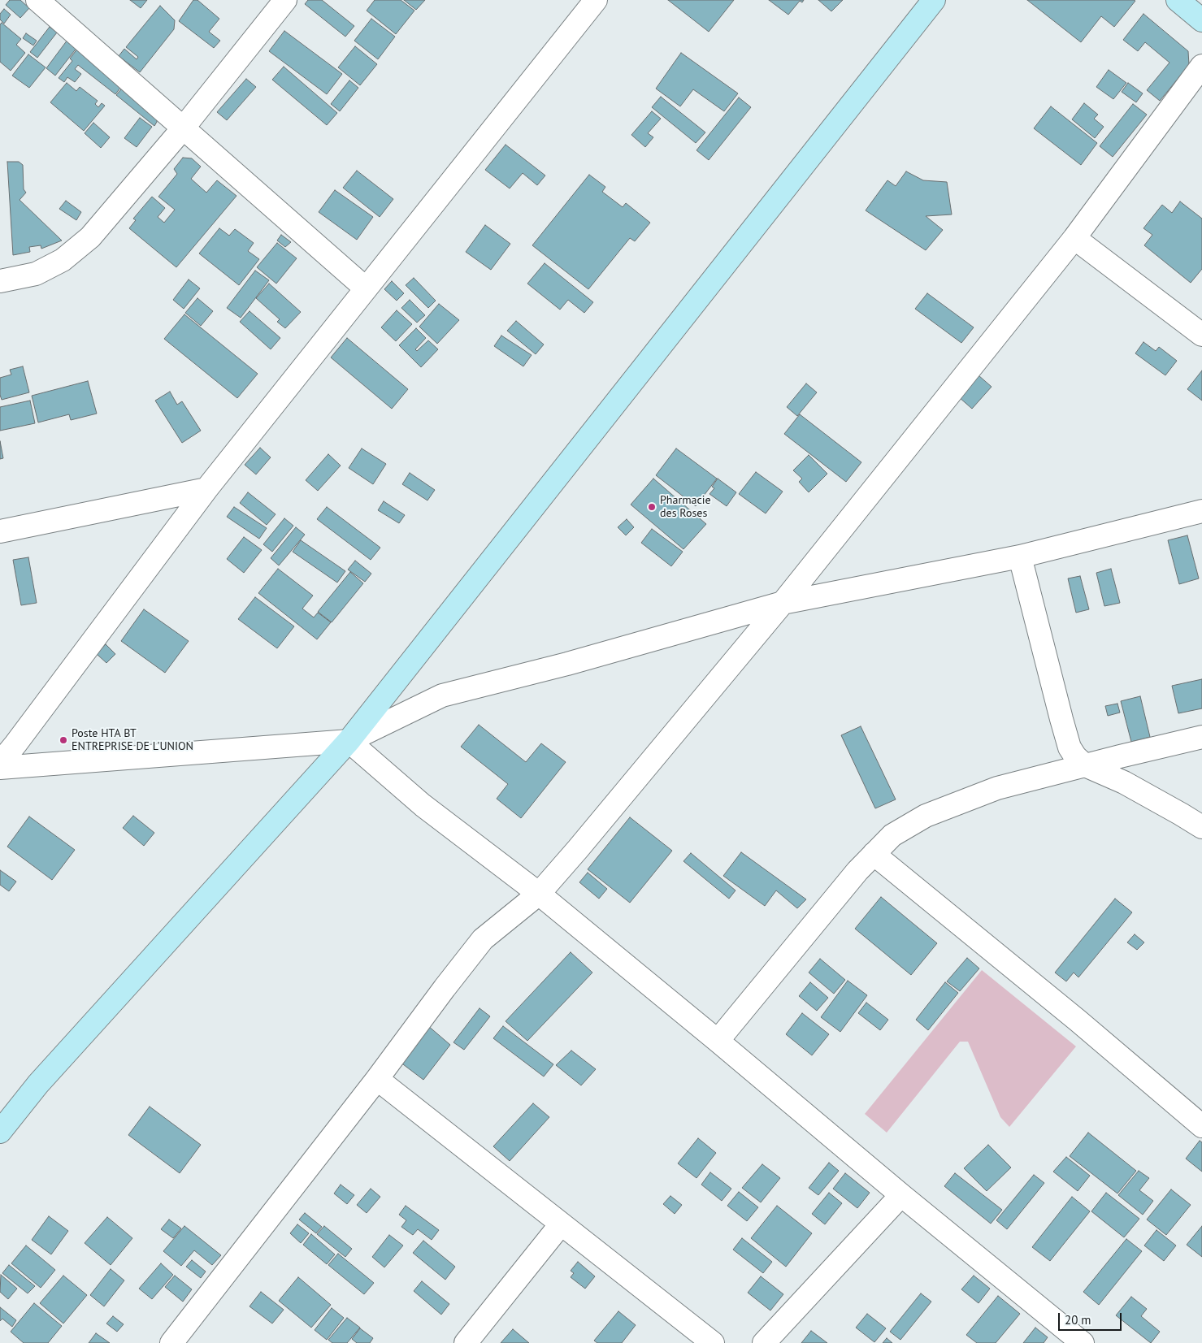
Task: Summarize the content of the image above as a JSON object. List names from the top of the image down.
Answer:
{
  "places": ["Pharmacie des Roses", "Poste HTA BT ENTREPRISE DE L'UNION"],
  "scale_bar": "20 m"
}
